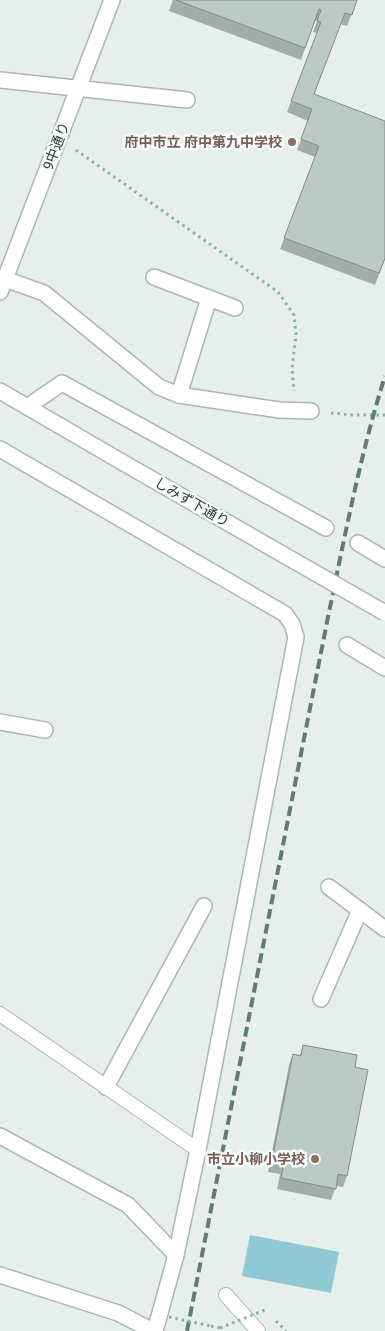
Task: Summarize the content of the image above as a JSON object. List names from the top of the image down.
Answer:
{
  "streets": {
    "street": ["9中通り", "しみず下通り"]
  },
  "places": ["府中市立 府中第九中学校", "市立小柳小学校"]
}
